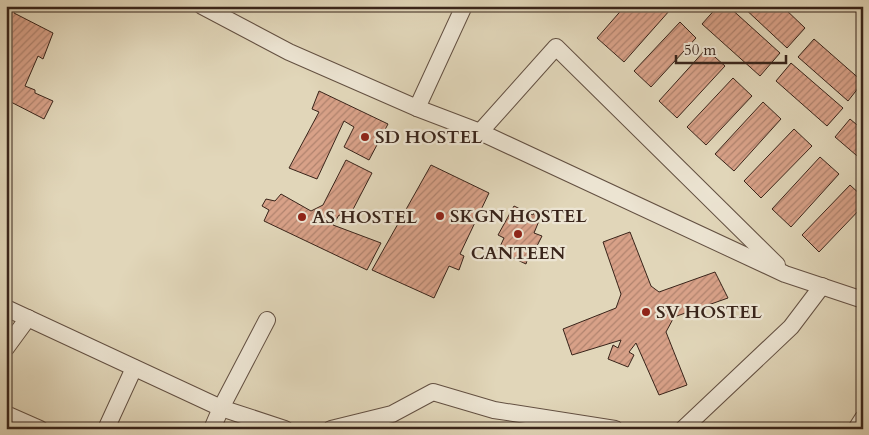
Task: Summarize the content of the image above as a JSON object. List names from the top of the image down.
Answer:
{
  "places": [
    "SD HOSTEL",
    "SKGN HOSTEL",
    "AS HOSTEL",
    "CANTEEN",
    "SV HOSTEL"
  ],
  "scale_bar": "50 m"
}
